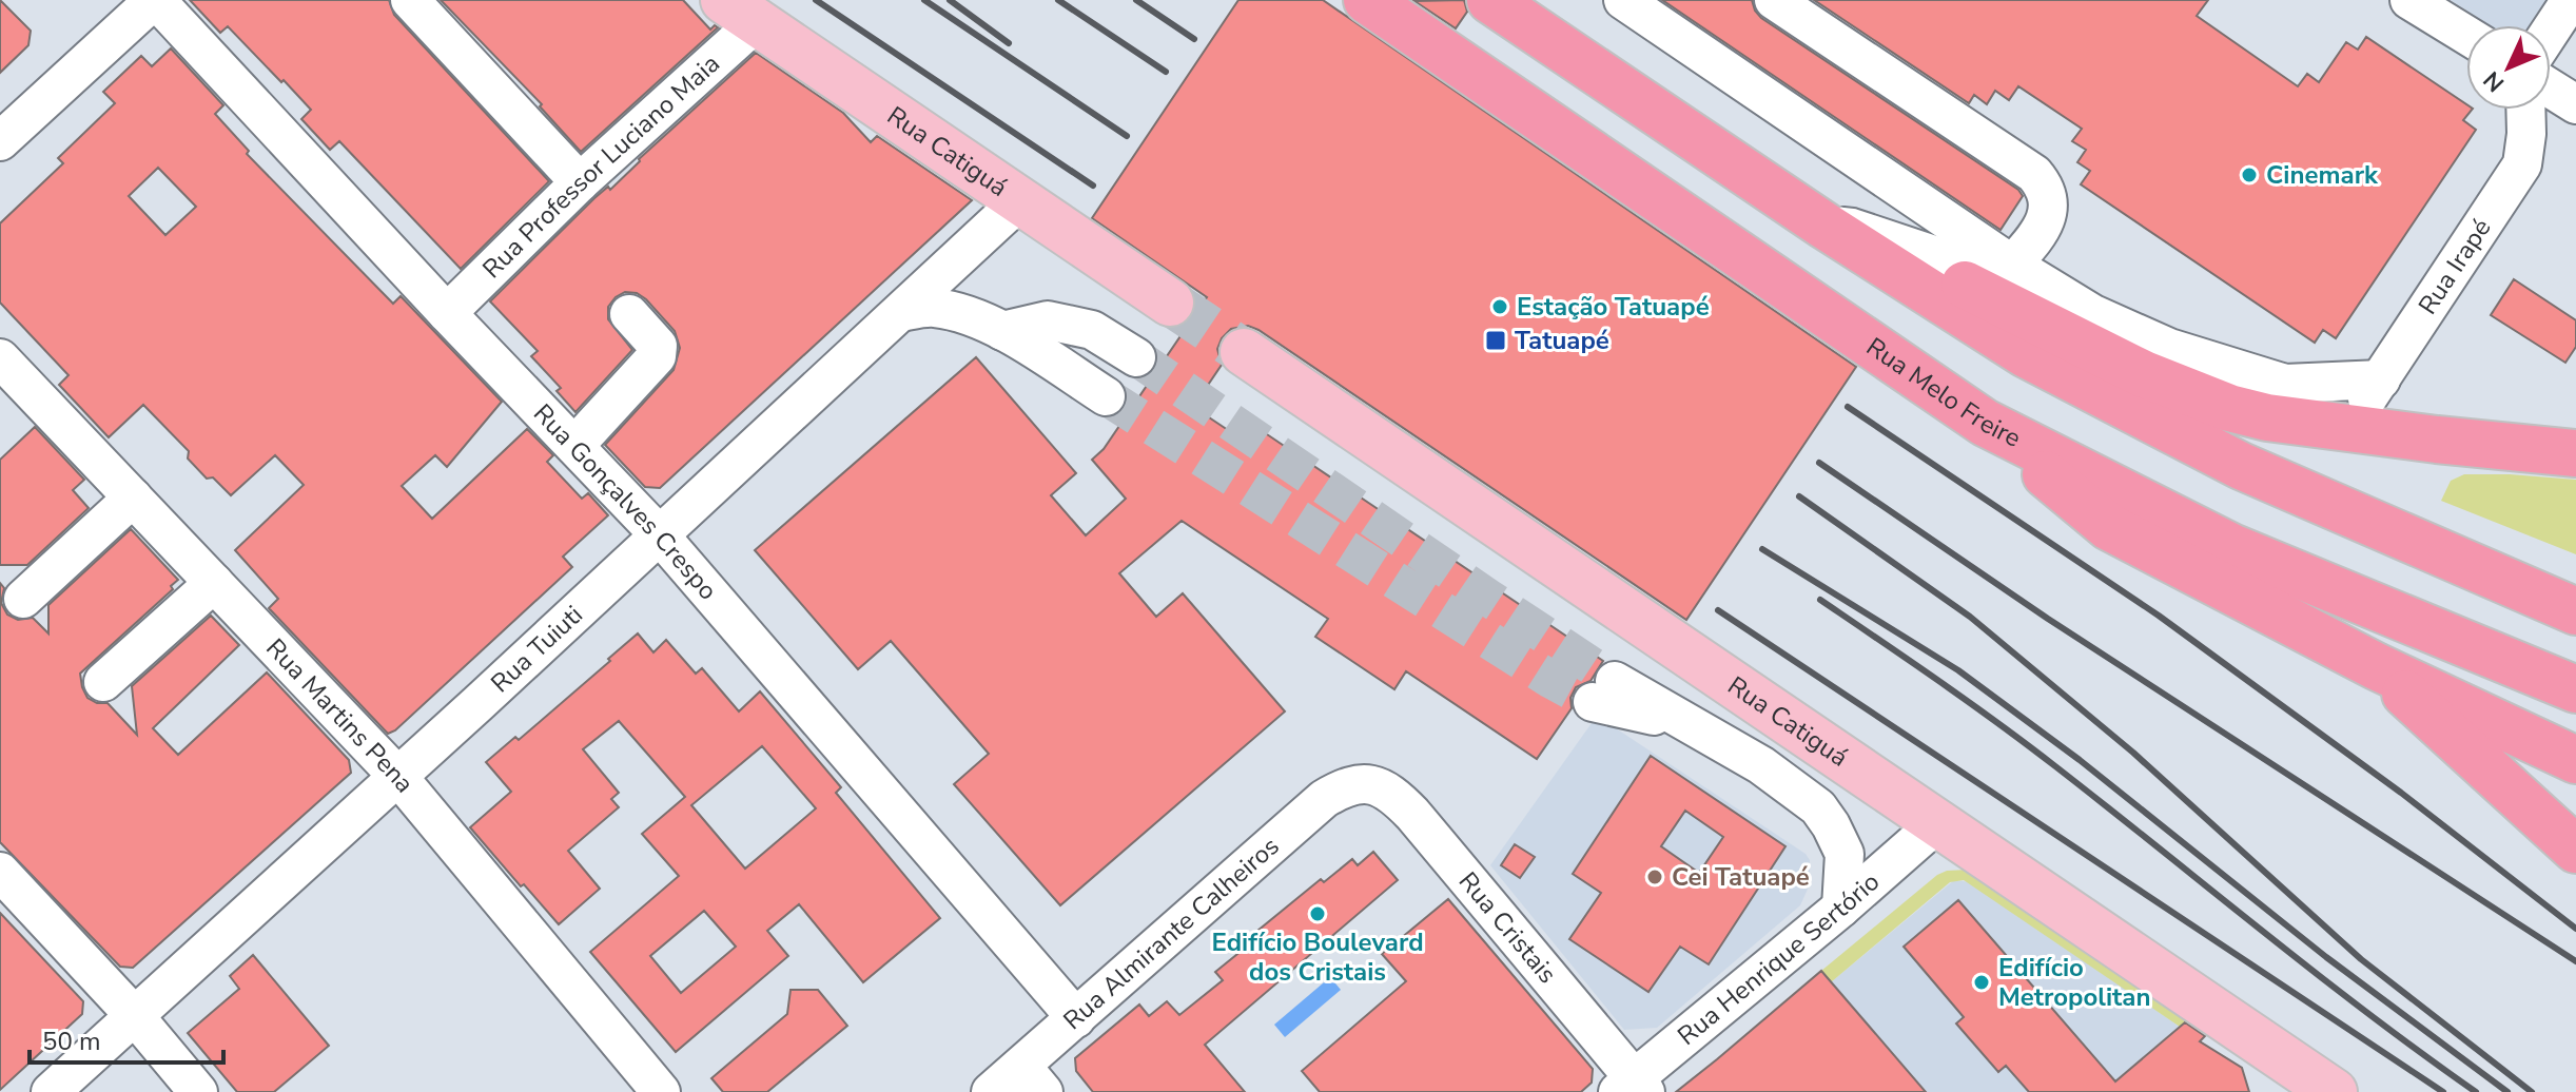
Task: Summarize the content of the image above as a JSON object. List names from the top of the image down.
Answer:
{
  "streets": {
    "highway": ["Rua Melo Freire"],
    "main road": ["Rua Catiguá"],
    "street": [
      "Rua Professor Luciano Maia",
      "Rua Irapé",
      "Rua Gonçalves Crespo",
      "Rua Tuiuti",
      "Rua Martins Pena",
      "Rua Cristais",
      "Rua Almirante Calheiros",
      "Rua Henrique Sertório"
    ]
  },
  "crossings": [
    ["Rua Catiguá", "Rua Professor Luciano Maia"],
    ["Rua Catiguá", "Rua Tuiuti"],
    ["Rua Catiguá", "Rua Henrique Sertório"],
    ["Rua Professor Luciano Maia", "Rua Gonçalves Crespo"],
    ["Rua Gonçalves Crespo", "Rua Tuiuti"],
    ["Rua Gonçalves Crespo", "Rua Almirante Calheiros"],
    ["Rua Tuiuti", "Rua Martins Pena"],
    ["Rua Cristais", "Rua Almirante Calheiros"],
    ["Rua Cristais", "Rua Henrique Sertório"]
  ],
  "places": {
    "other": [
      "Cinemark",
      "Estação Tatuapé",
      "Cei Tatuapé",
      "Edifício Boulevard dos Cristais",
      "Edifício Metropolitan"
    ],
    "transit": ["Tatuapé"]
  },
  "scale_bar": "50 m",
  "north": "bottom left"
}
